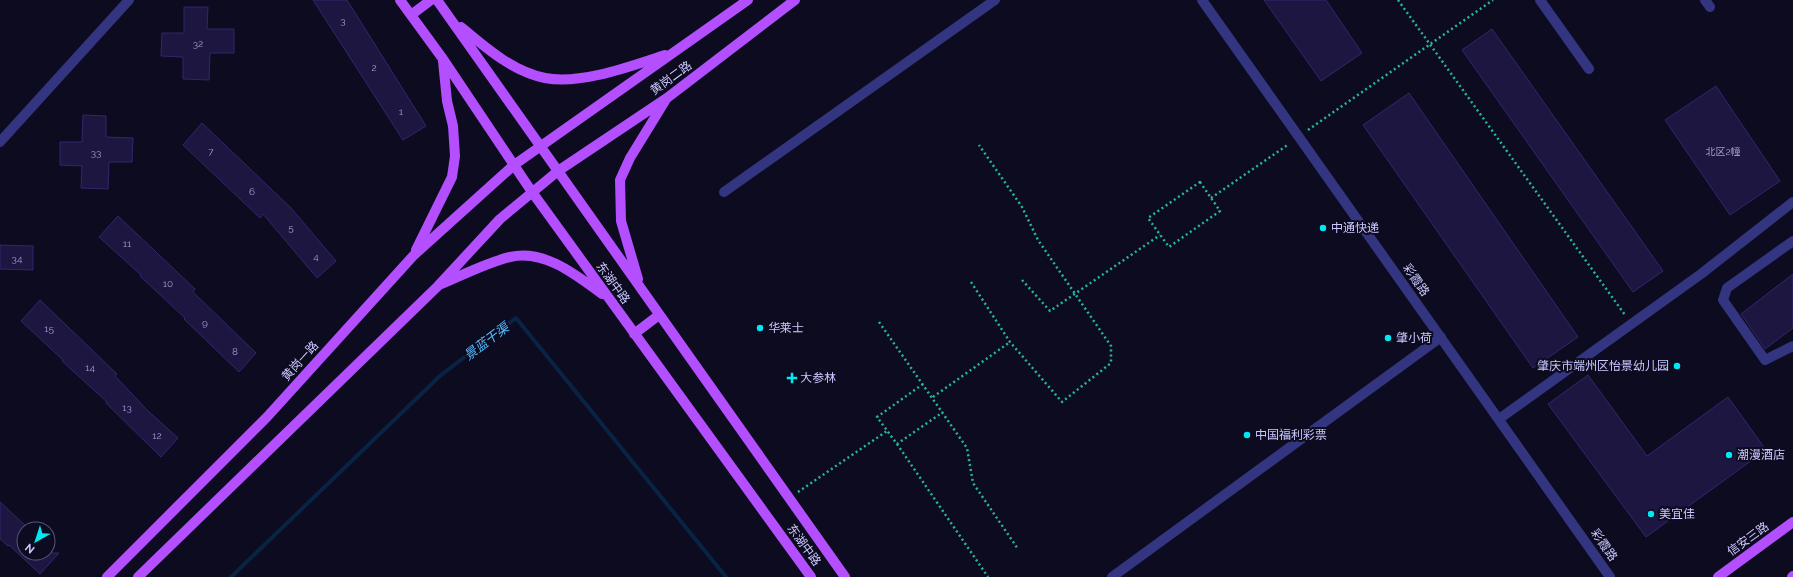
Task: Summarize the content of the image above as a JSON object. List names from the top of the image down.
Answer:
{
  "streets": {
    "main road": [
      "黄岗二路",
      "东湖中路",
      "黄岗一路",
      "信安三路"
    ],
    "street": ["彩霞路"]
  },
  "crossings": [
    ["黄岗二路", "东湖中路"],
    ["黄岗二路", "黄岗一路"],
    ["东湖中路", "黄岗一路"]
  ],
  "water": ["景蓝干渠"],
  "places": {
    "other": [
      "中通快递",
      "华莱士",
      "肇小荷",
      "肇庆市端州区怡景幼儿园",
      "中国福利彩票",
      "潮漫酒店",
      "美宜佳"
    ],
    "health": ["大参林"]
  },
  "house_numbers": [
    "3",
    "32",
    "2",
    "1",
    "7",
    "北区2幢",
    "33",
    "6",
    "5",
    "11",
    "4",
    "34",
    "10",
    "9",
    "15",
    "8",
    "14",
    "13",
    "12"
  ],
  "north": "bottom left"
}
